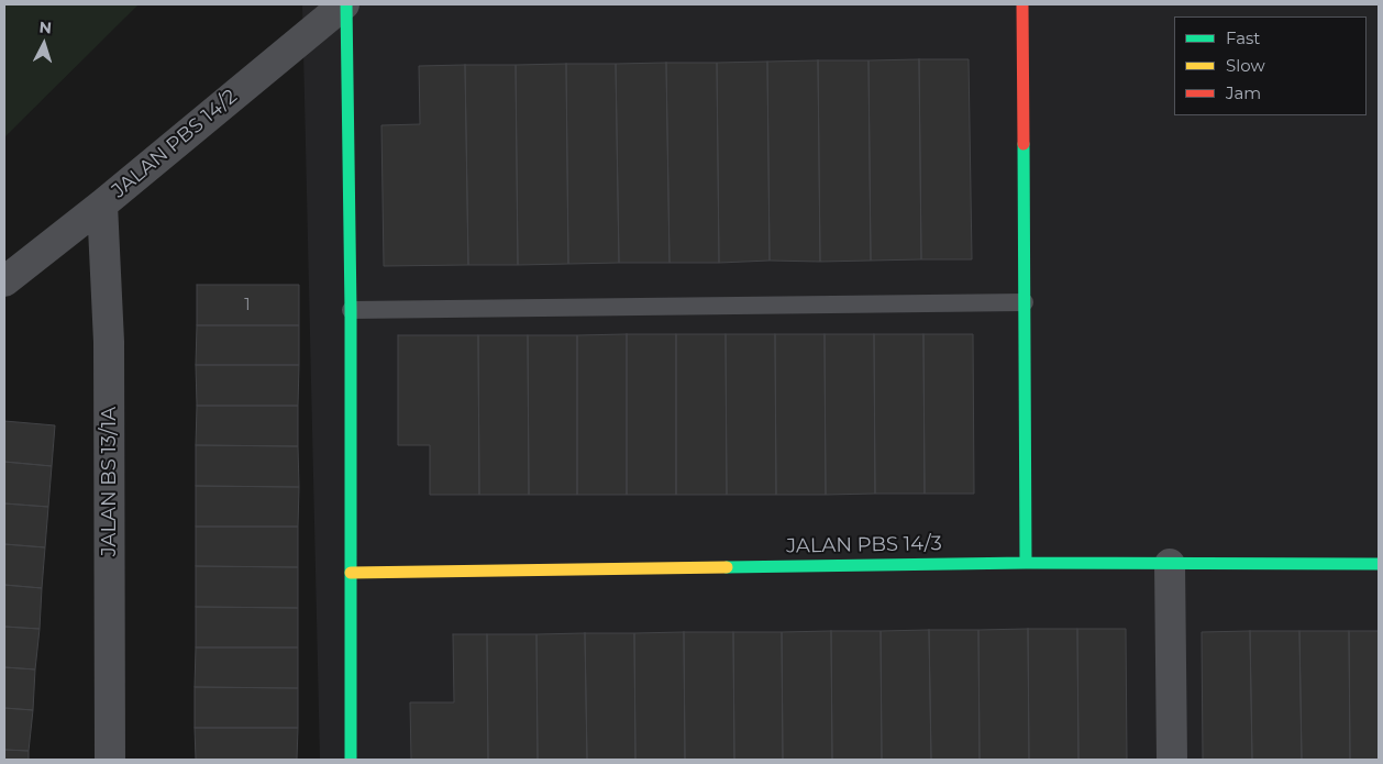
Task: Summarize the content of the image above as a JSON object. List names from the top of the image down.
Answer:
{
  "streets": {
    "street": ["JALAN PBS 14/2", "JALAN BS 13/1A", "JALAN PBS 14/3"]
  },
  "crossings": [
    ["JALAN PBS 14/2", "JALAN BS 13/1A"]
  ],
  "house_numbers": ["1"],
  "legend": ["Fast", "Slow", "Jam"],
  "north": "top"
}
